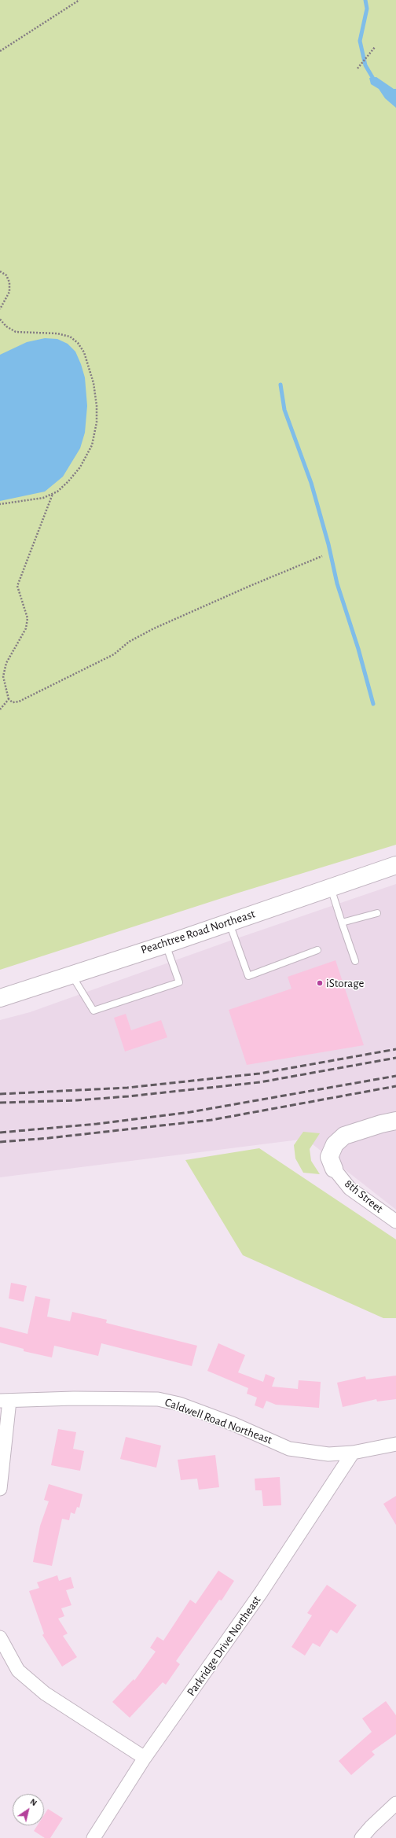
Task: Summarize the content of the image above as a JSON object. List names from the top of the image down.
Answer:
{
  "streets": {
    "main road": ["Peachtree Road Northeast"],
    "street": ["8th Street", "Caldwell Road Northeast", "Parkridge Drive Northeast"]
  },
  "crossings": [
    ["Caldwell Road Northeast", "Parkridge Drive Northeast"]
  ],
  "places": ["iStorage"],
  "north": "top right"
}
